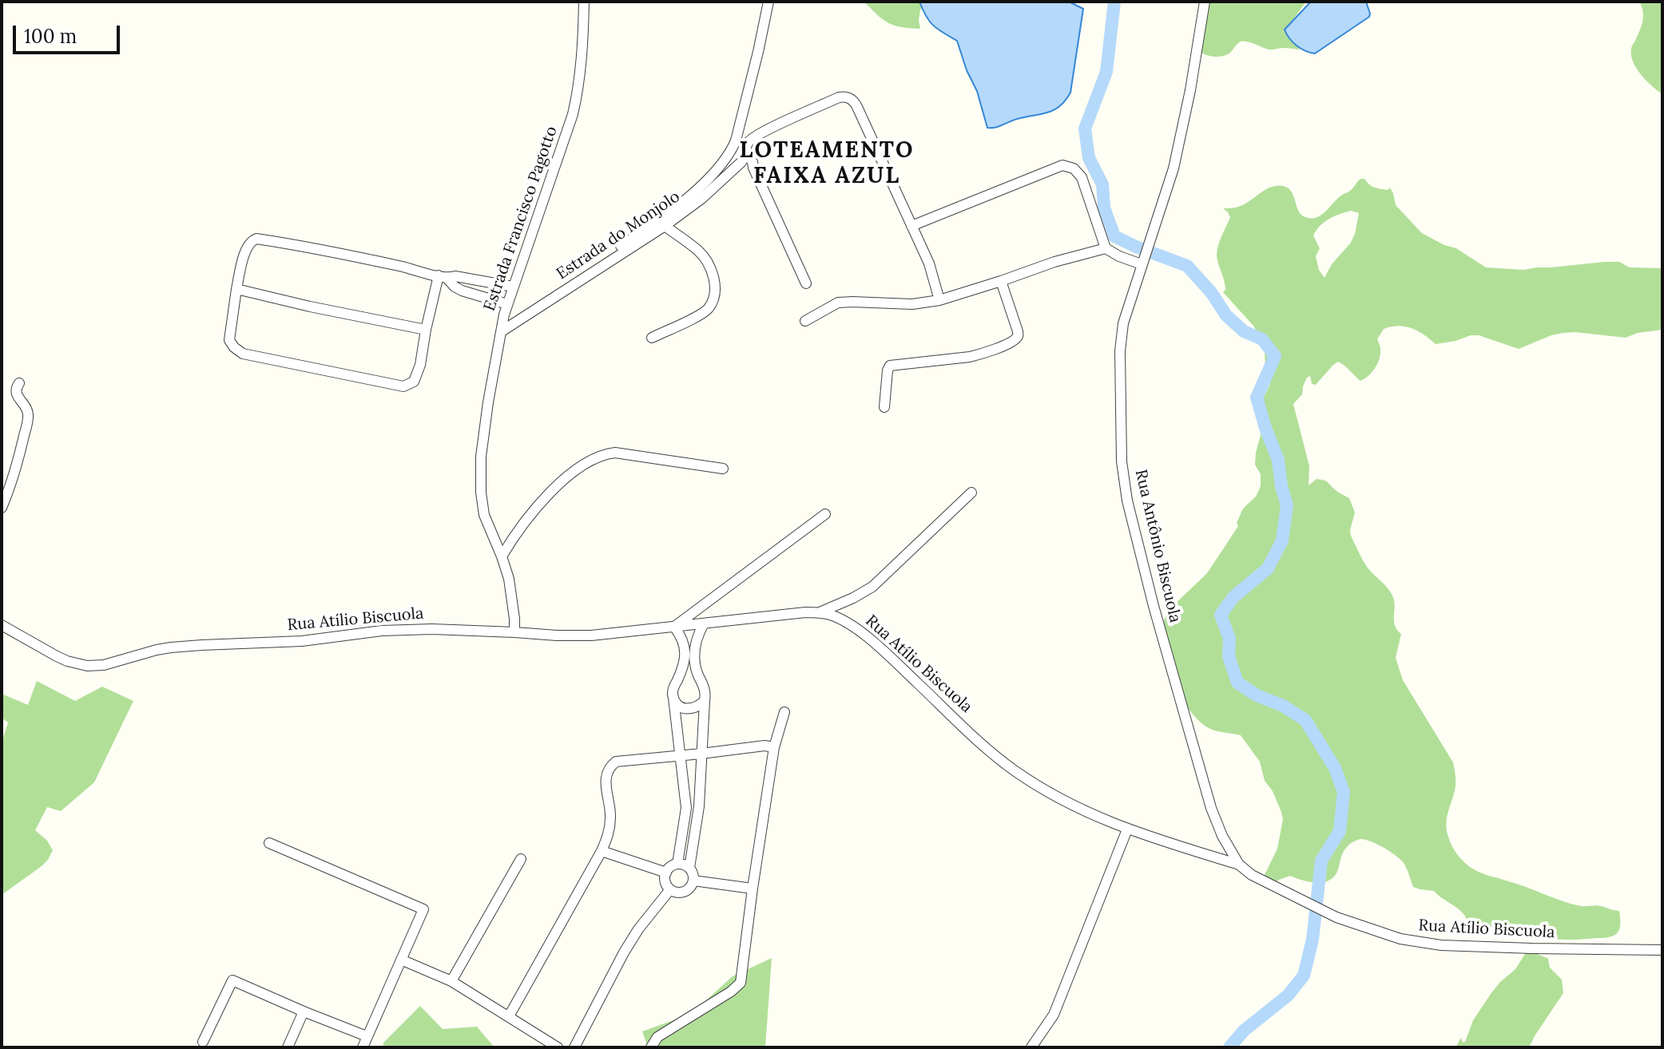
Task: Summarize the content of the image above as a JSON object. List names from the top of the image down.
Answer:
{
  "streets": {
    "street": [
      "Estrada Francisco Pagotto",
      "Estrada do Monjolo",
      "Rua Antônio Biscuola",
      "Rua Atílio Biscuola"
    ]
  },
  "crossings": [
    ["Estrada Francisco Pagotto", "Estrada do Monjolo"],
    ["Estrada Francisco Pagotto", "Rua Atílio Biscuola"],
    ["Rua Antônio Biscuola", "Rua Atílio Biscuola"]
  ],
  "districts": ["LOTEAMENTO FAIXA AZUL"],
  "scale_bar": "100 m"
}
